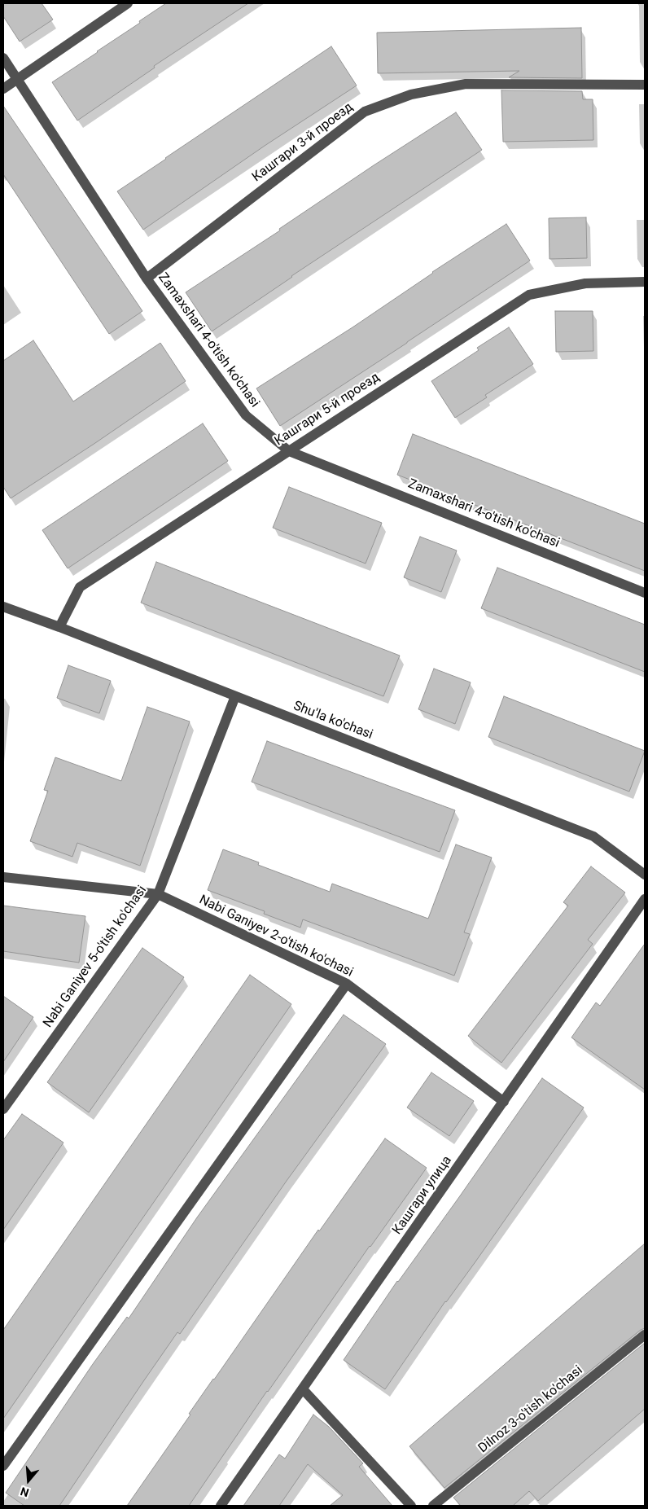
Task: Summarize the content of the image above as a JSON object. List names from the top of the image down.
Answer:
{
  "streets": {
    "street": [
      "Кашгари 3-й проезд",
      "Zamaxshari 4-o'tish ko'chasi",
      "Кашгари 5-й проезд",
      "Shu'la ko'chasi",
      "Nabi Ganiyev 2-o'tish ko'chasi",
      "Nabi Ganiyev 5-o'tish ko'chasi",
      "Кашгари улица",
      "Dilnoz 3-o'tish ko'chasi"
    ]
  },
  "crossings": [
    ["Кашгари 3-й проезд", "Zamaxshari 4-o'tish ko'chasi"],
    ["Zamaxshari 4-o'tish ko'chasi", "Кашгари 5-й проезд"],
    ["Кашгари 5-й проезд", "Shu'la ko'chasi"],
    ["Shu'la ko'chasi", "Nabi Ganiyev 5-o'tish ko'chasi"],
    ["Nabi Ganiyev 2-o'tish ko'chasi", "Nabi Ganiyev 5-o'tish ko'chasi"],
    ["Nabi Ganiyev 2-o'tish ko'chasi", "Кашгари улица"]
  ],
  "north": "bottom"
}
